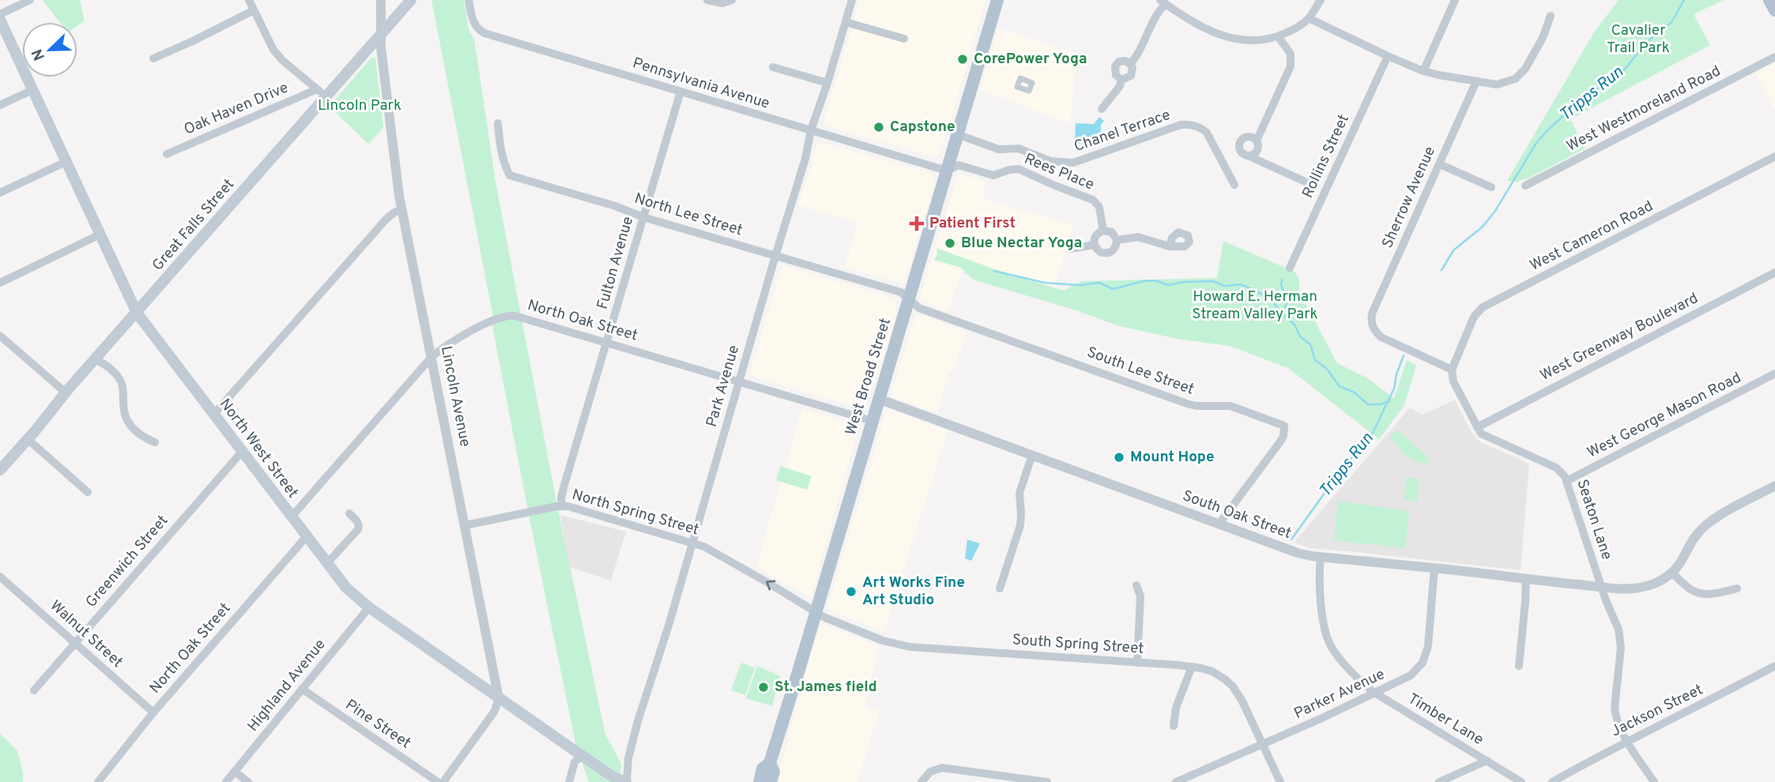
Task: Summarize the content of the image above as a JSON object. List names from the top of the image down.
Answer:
{
  "streets": {
    "main road": ["Great Falls Street", "West Broad Street", "North West Street"],
    "street": [
      "Pennsylvania Avenue",
      "Oak Haven Drive",
      "West Westmoreland Road",
      "Chanel Terrace",
      "Rollins Street",
      "Rees Place",
      "Sherrow Avenue",
      "North Lee Street",
      "West Cameron Road",
      "Fulton Avenue",
      "North Oak Street",
      "West Greenway Boulevard",
      "South Lee Street",
      "Park Avenue",
      "Lincoln Avenue",
      "West George Mason Road",
      "North Spring Street",
      "South Oak Street",
      "Seaton Lane",
      "Greenwich Street",
      "Walnut Street",
      "South Spring Street",
      "Highland Avenue",
      "Parker Avenue",
      "Jackson Street",
      "Timber Lane",
      "Pine Street"
    ]
  },
  "crossings": [
    ["Pennsylvania Avenue", "Rees Place"],
    ["Pennsylvania Avenue", "Fulton Avenue"],
    ["Pennsylvania Avenue", "West Broad Street"],
    ["Pennsylvania Avenue", "Park Avenue"],
    ["Chanel Terrace", "West Broad Street"],
    ["Rees Place", "West Broad Street"],
    ["Sherrow Avenue", "West Cameron Road"],
    ["Sherrow Avenue", "Seaton Lane"],
    ["North Lee Street", "Fulton Avenue"],
    ["North Lee Street", "South Lee Street"],
    ["North Lee Street", "West Broad Street"],
    ["North Lee Street", "Park Avenue"],
    ["Great Falls Street", "Lincoln Avenue"],
    ["Great Falls Street", "North West Street"],
    ["West Cameron Road", "Seaton Lane"],
    ["Fulton Avenue", "North Oak Street"],
    ["Fulton Avenue", "North Spring Street"],
    ["North Oak Street", "West Broad Street"],
    ["North Oak Street", "Park Avenue"],
    ["North Oak Street", "Lincoln Avenue"],
    ["North Oak Street", "North West Street"],
    ["North Oak Street", "Walnut Street"],
    ["West Greenway Boulevard", "Seaton Lane"],
    ["South Lee Street", "West Broad Street"],
    ["South Lee Street", "South Oak Street"],
    ["West Broad Street", "North Spring Street"],
    ["West Broad Street", "South Oak Street"],
    ["West Broad Street", "South Spring Street"],
    ["Park Avenue", "North West Street"],
    ["Park Avenue", "North Spring Street"],
    ["Lincoln Avenue", "North West Street"],
    ["Lincoln Avenue", "North Spring Street"],
    ["West George Mason Road", "Seaton Lane"],
    ["North West Street", "Greenwich Street"],
    ["North West Street", "Highland Avenue"],
    ["North Spring Street", "South Spring Street"],
    ["South Oak Street", "Seaton Lane"],
    ["South Oak Street", "Parker Avenue"],
    ["South Oak Street", "Timber Lane"],
    ["Seaton Lane", "Jackson Street"],
    ["Greenwich Street", "Walnut Street"],
    ["South Spring Street", "Parker Avenue"],
    ["Highland Avenue", "Pine Street"],
    ["Parker Avenue", "Timber Lane"]
  ],
  "one_way": ["North Spring Street"],
  "water": ["Tripps Run"],
  "parks": ["Cavalier Trail Park", "Lincoln Park", "Howard E. Herman Stream Valley Park"],
  "places": {
    "other": [
      "CorePower Yoga",
      "Capstone",
      "Blue Nectar Yoga",
      "Mount Hope",
      "Art Works Fine Art Studio",
      "St. James field"
    ],
    "health": ["Patient First"]
  },
  "north": "bottom left"
}
